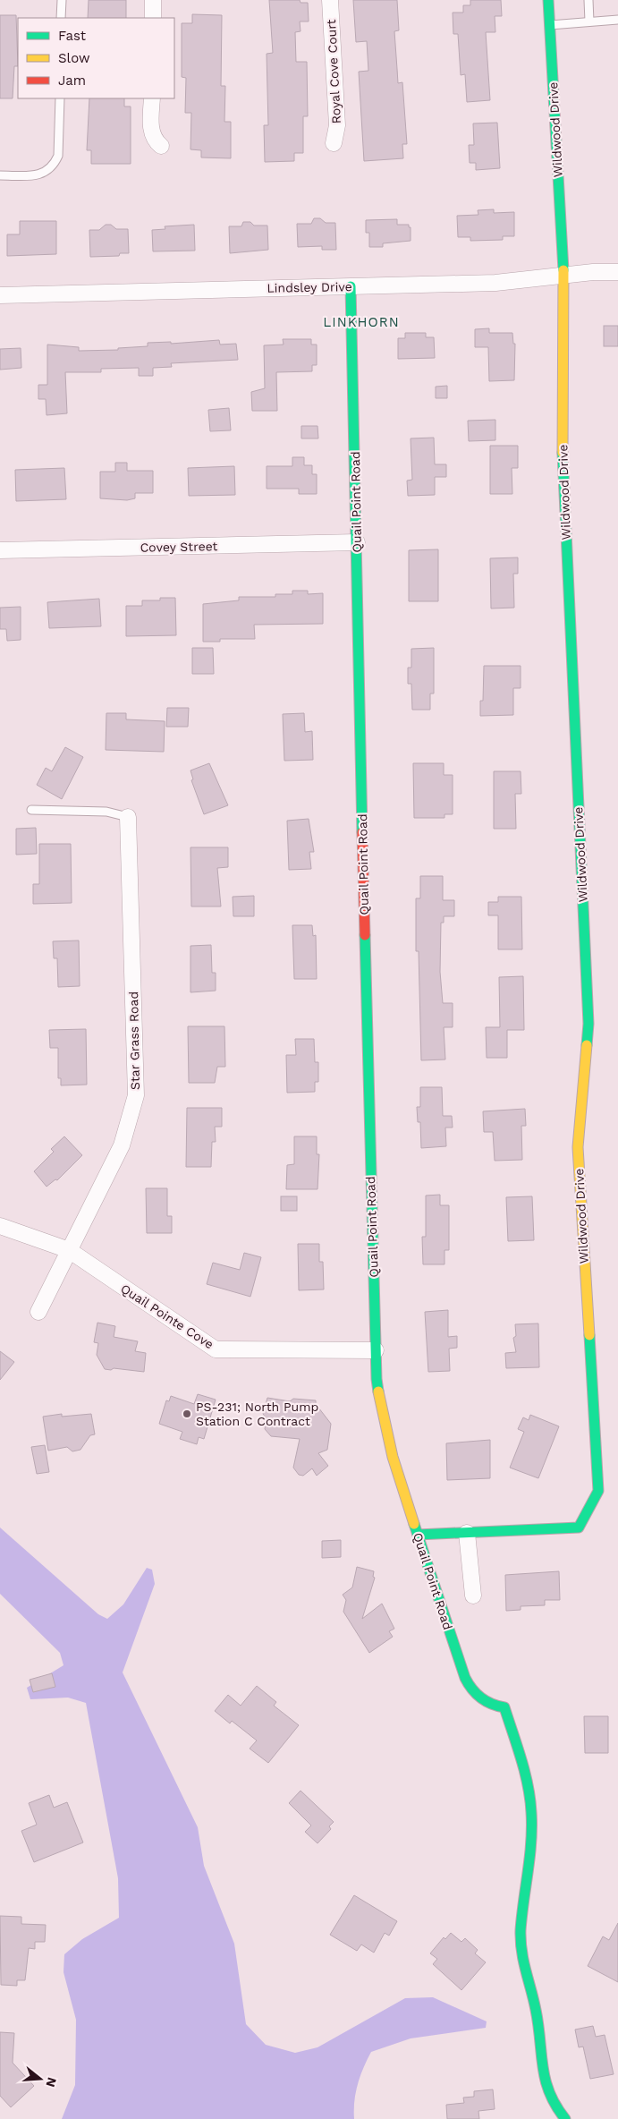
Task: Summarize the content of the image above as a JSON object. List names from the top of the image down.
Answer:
{
  "streets": {
    "street": [
      "Royal Cove Court",
      "Wildwood Drive",
      "Lindsley Drive",
      "Quail Point Road",
      "Covey Street",
      "Star Grass Road",
      "Quail Pointe Cove"
    ]
  },
  "crossings": [
    ["Wildwood Drive", "Lindsley Drive"],
    ["Lindsley Drive", "Quail Point Road"],
    ["Quail Point Road", "Covey Street"],
    ["Quail Point Road", "Quail Pointe Cove"],
    ["Star Grass Road", "Quail Pointe Cove"]
  ],
  "districts": ["LINKHORN"],
  "places": ["PS-231; North Pump Station C Contract"],
  "legend": ["Fast", "Slow", "Jam"],
  "north": "right"
}
